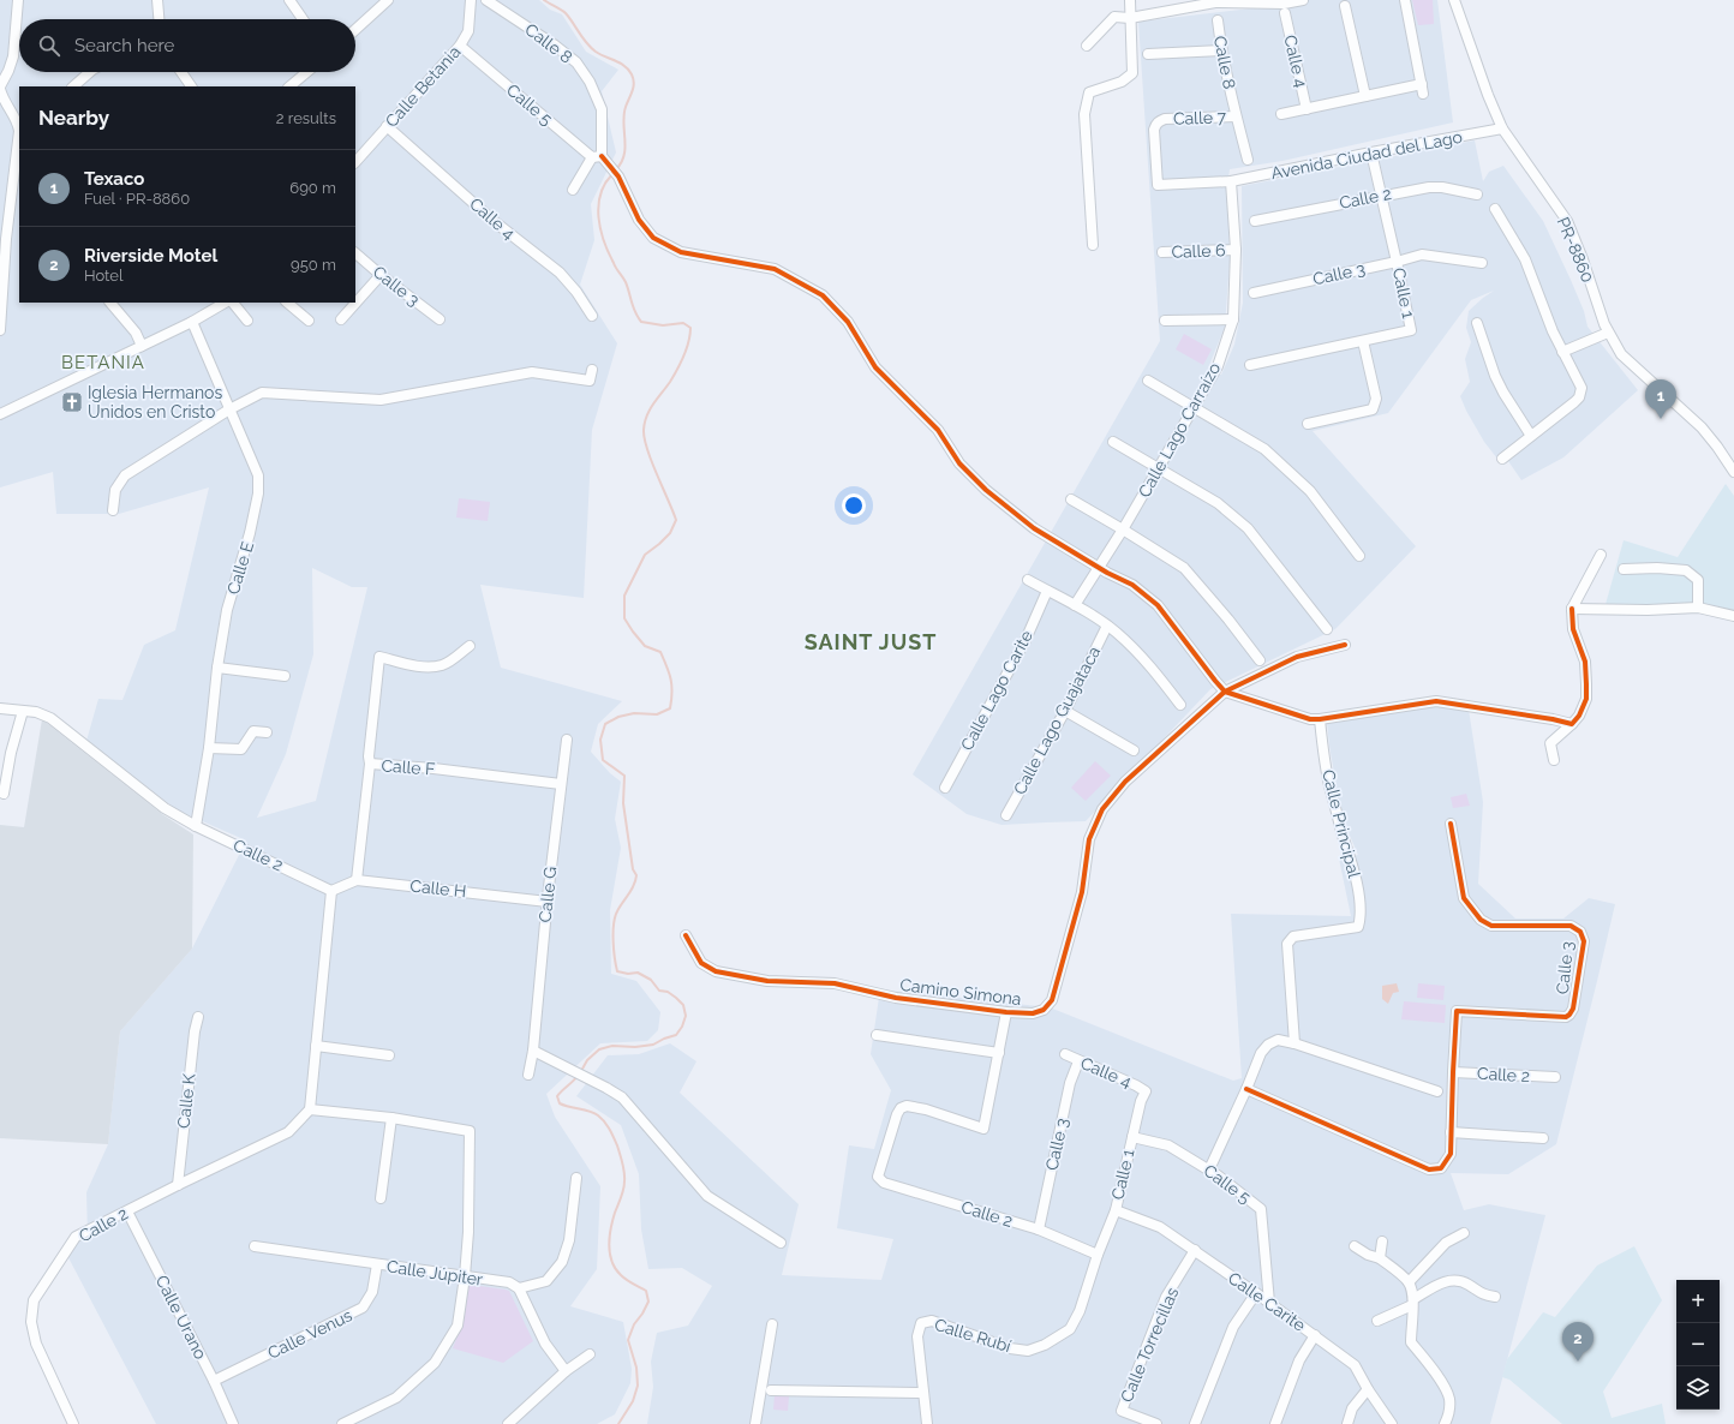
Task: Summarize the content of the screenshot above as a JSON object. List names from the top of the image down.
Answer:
{
  "streets": {
    "street": [
      "Calle 8",
      "Calle 4",
      "Calle Betania",
      "Calle 5",
      "Calle 7",
      "Avenida Ciudad del Lago",
      "Calle 2",
      "PR-8860",
      "Calle 6",
      "Calle 3",
      "Calle 1",
      "Calle Lago Carraízo",
      "Calle E",
      "Calle Lago Carite",
      "Calle Lago Guajataca",
      "Calle F",
      "Calle Principal",
      "Calle H",
      "Calle G",
      "Camino Simona",
      "Calle K",
      "Calle Júpiter",
      "Calle Carite",
      "Calle Urano",
      "Calle Venus",
      "Calle Rubí",
      "Calle Torrecillas"
    ]
  },
  "crossings": [
    ["Calle 8", "Calle 5"],
    ["Calle 8", "Calle 7"],
    ["Calle 4", "Calle Betania"],
    ["Calle 4", "Calle 3"],
    ["Calle 4", "Calle 1"],
    ["Calle Betania", "Calle 5"],
    ["Calle 5", "Calle 1"],
    ["Calle 5", "Calle Lago Carraízo"],
    ["Calle 5", "Camino Simona"],
    ["Calle 5", "Calle Carite"],
    ["Calle 7", "Avenida Ciudad del Lago"],
    ["Calle 7", "Calle Lago Carraízo"],
    ["Avenida Ciudad del Lago", "PR-8860"],
    ["Avenida Ciudad del Lago", "Calle 1"],
    ["Avenida Ciudad del Lago", "Calle Lago Carraízo"],
    ["Calle 2", "Calle 3"],
    ["Calle 2", "Calle 1"],
    ["Calle 2", "Calle E"],
    ["Calle 2", "Calle H"],
    ["Calle 2", "Calle K"],
    ["Calle 2", "Calle Urano"],
    ["Calle 2", "Calle Rubí"],
    ["Calle 6", "Calle Lago Carraízo"],
    ["Calle 3", "Calle 1"],
    ["Calle 1", "Calle Carite"],
    ["Calle 1", "Calle Rubí"],
    ["Calle F", "Calle H"],
    ["Calle F", "Calle G"],
    ["Calle H", "Calle G"],
    ["Calle Júpiter", "Calle Venus"],
    ["Calle Carite", "Calle Torrecillas"],
    ["Calle Urano", "Calle Venus"]
  ],
  "districts": ["BETANIA", "SAINT JUST"],
  "places": {
    "church": ["Iglesia Hermanos Unidos en Cristo"]
  },
  "page": {
    "search": "Search here",
    "heading": ["Nearby", "2 results"],
    "list": [
      {
        "mark": "1",
        "name": "Texaco",
        "note": "Fuel · PR-8860",
        "value": "690 m"
      },
      {
        "mark": "2",
        "name": "Riverside Motel",
        "note": "Hotel",
        "value": "950 m"
      }
    ],
    "pins": ["1", "2"],
    "map_buttons": ["+", "−"]
  }
}
